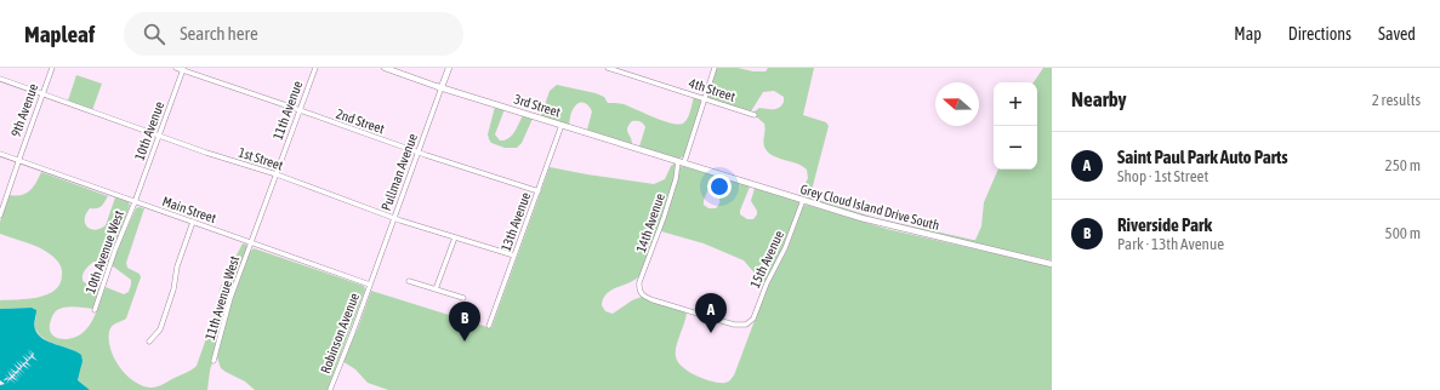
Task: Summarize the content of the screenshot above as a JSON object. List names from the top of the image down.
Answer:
{
  "streets": {
    "street": [
      "4th Street",
      "3rd Street",
      "9th Avenue",
      "11th Avenue",
      "2nd Street",
      "10th Avenue",
      "1st Street",
      "Pullman Avenue",
      "Grey Cloud Island Drive South",
      "Main Street",
      "13th Avenue",
      "14th Avenue",
      "10th Avenue West",
      "15th Avenue",
      "11th Avenue West",
      "Robinson Avenue"
    ]
  },
  "crossings": [
    ["4th Street", "14th Avenue"],
    ["3rd Street", "Pullman Avenue"],
    ["3rd Street", "Grey Cloud Island Drive South"],
    ["3rd Street", "13th Avenue"],
    ["3rd Street", "14th Avenue"],
    ["9th Avenue", "1st Street"],
    ["9th Avenue", "Main Street"],
    ["11th Avenue", "2nd Street"],
    ["11th Avenue", "1st Street"],
    ["11th Avenue", "Main Street"],
    ["11th Avenue", "11th Avenue West"],
    ["2nd Street", "10th Avenue"],
    ["2nd Street", "Pullman Avenue"],
    ["2nd Street", "13th Avenue"],
    ["10th Avenue", "1st Street"],
    ["10th Avenue", "Main Street"],
    ["10th Avenue", "10th Avenue West"],
    ["1st Street", "Pullman Avenue"],
    ["1st Street", "13th Avenue"],
    ["Pullman Avenue", "Main Street"],
    ["Pullman Avenue", "Robinson Avenue"],
    ["Grey Cloud Island Drive South", "14th Avenue"],
    ["Grey Cloud Island Drive South", "15th Avenue"],
    ["Main Street", "10th Avenue West"],
    ["Main Street", "11th Avenue West"],
    ["Main Street", "Robinson Avenue"],
    ["14th Avenue", "15th Avenue"]
  ],
  "north": "left",
  "page": {
    "header": "Mapleaf",
    "search": "Search here",
    "nav": ["Map", "Directions", "Saved"],
    "heading": ["Nearby", "2 results"],
    "map_buttons": ["+", "−"],
    "list": [
      {
        "mark": "A",
        "name": "Saint Paul Park Auto Parts",
        "note": "Shop · 1st Street",
        "value": "250 m"
      },
      {
        "mark": "B",
        "name": "Riverside Park",
        "note": "Park · 13th Avenue",
        "value": "500 m"
      }
    ],
    "pins": ["A", "B"]
  }
}
